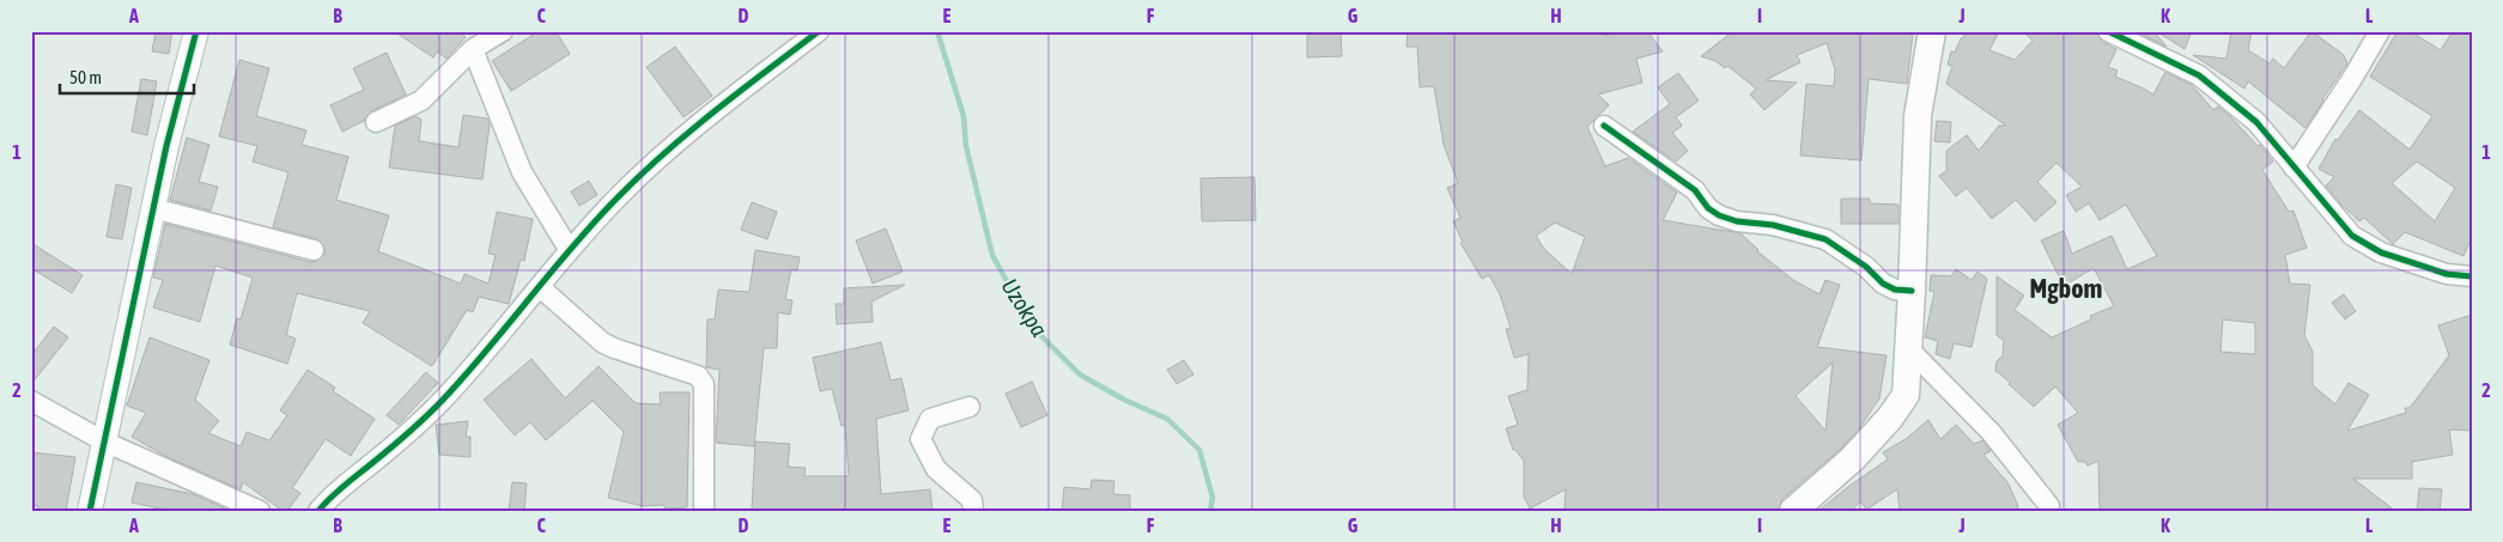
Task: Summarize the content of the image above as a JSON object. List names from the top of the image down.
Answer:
{
  "districts": ["Mgbom"],
  "water": ["Uzokpa"],
  "scale_bar": "50 m",
  "grid": {
    "columns": [
      "A",
      "B",
      "C",
      "D",
      "E",
      "F",
      "G",
      "H",
      "I",
      "J",
      "K",
      "L"
    ],
    "rows": ["1", "2"]
  }
}
